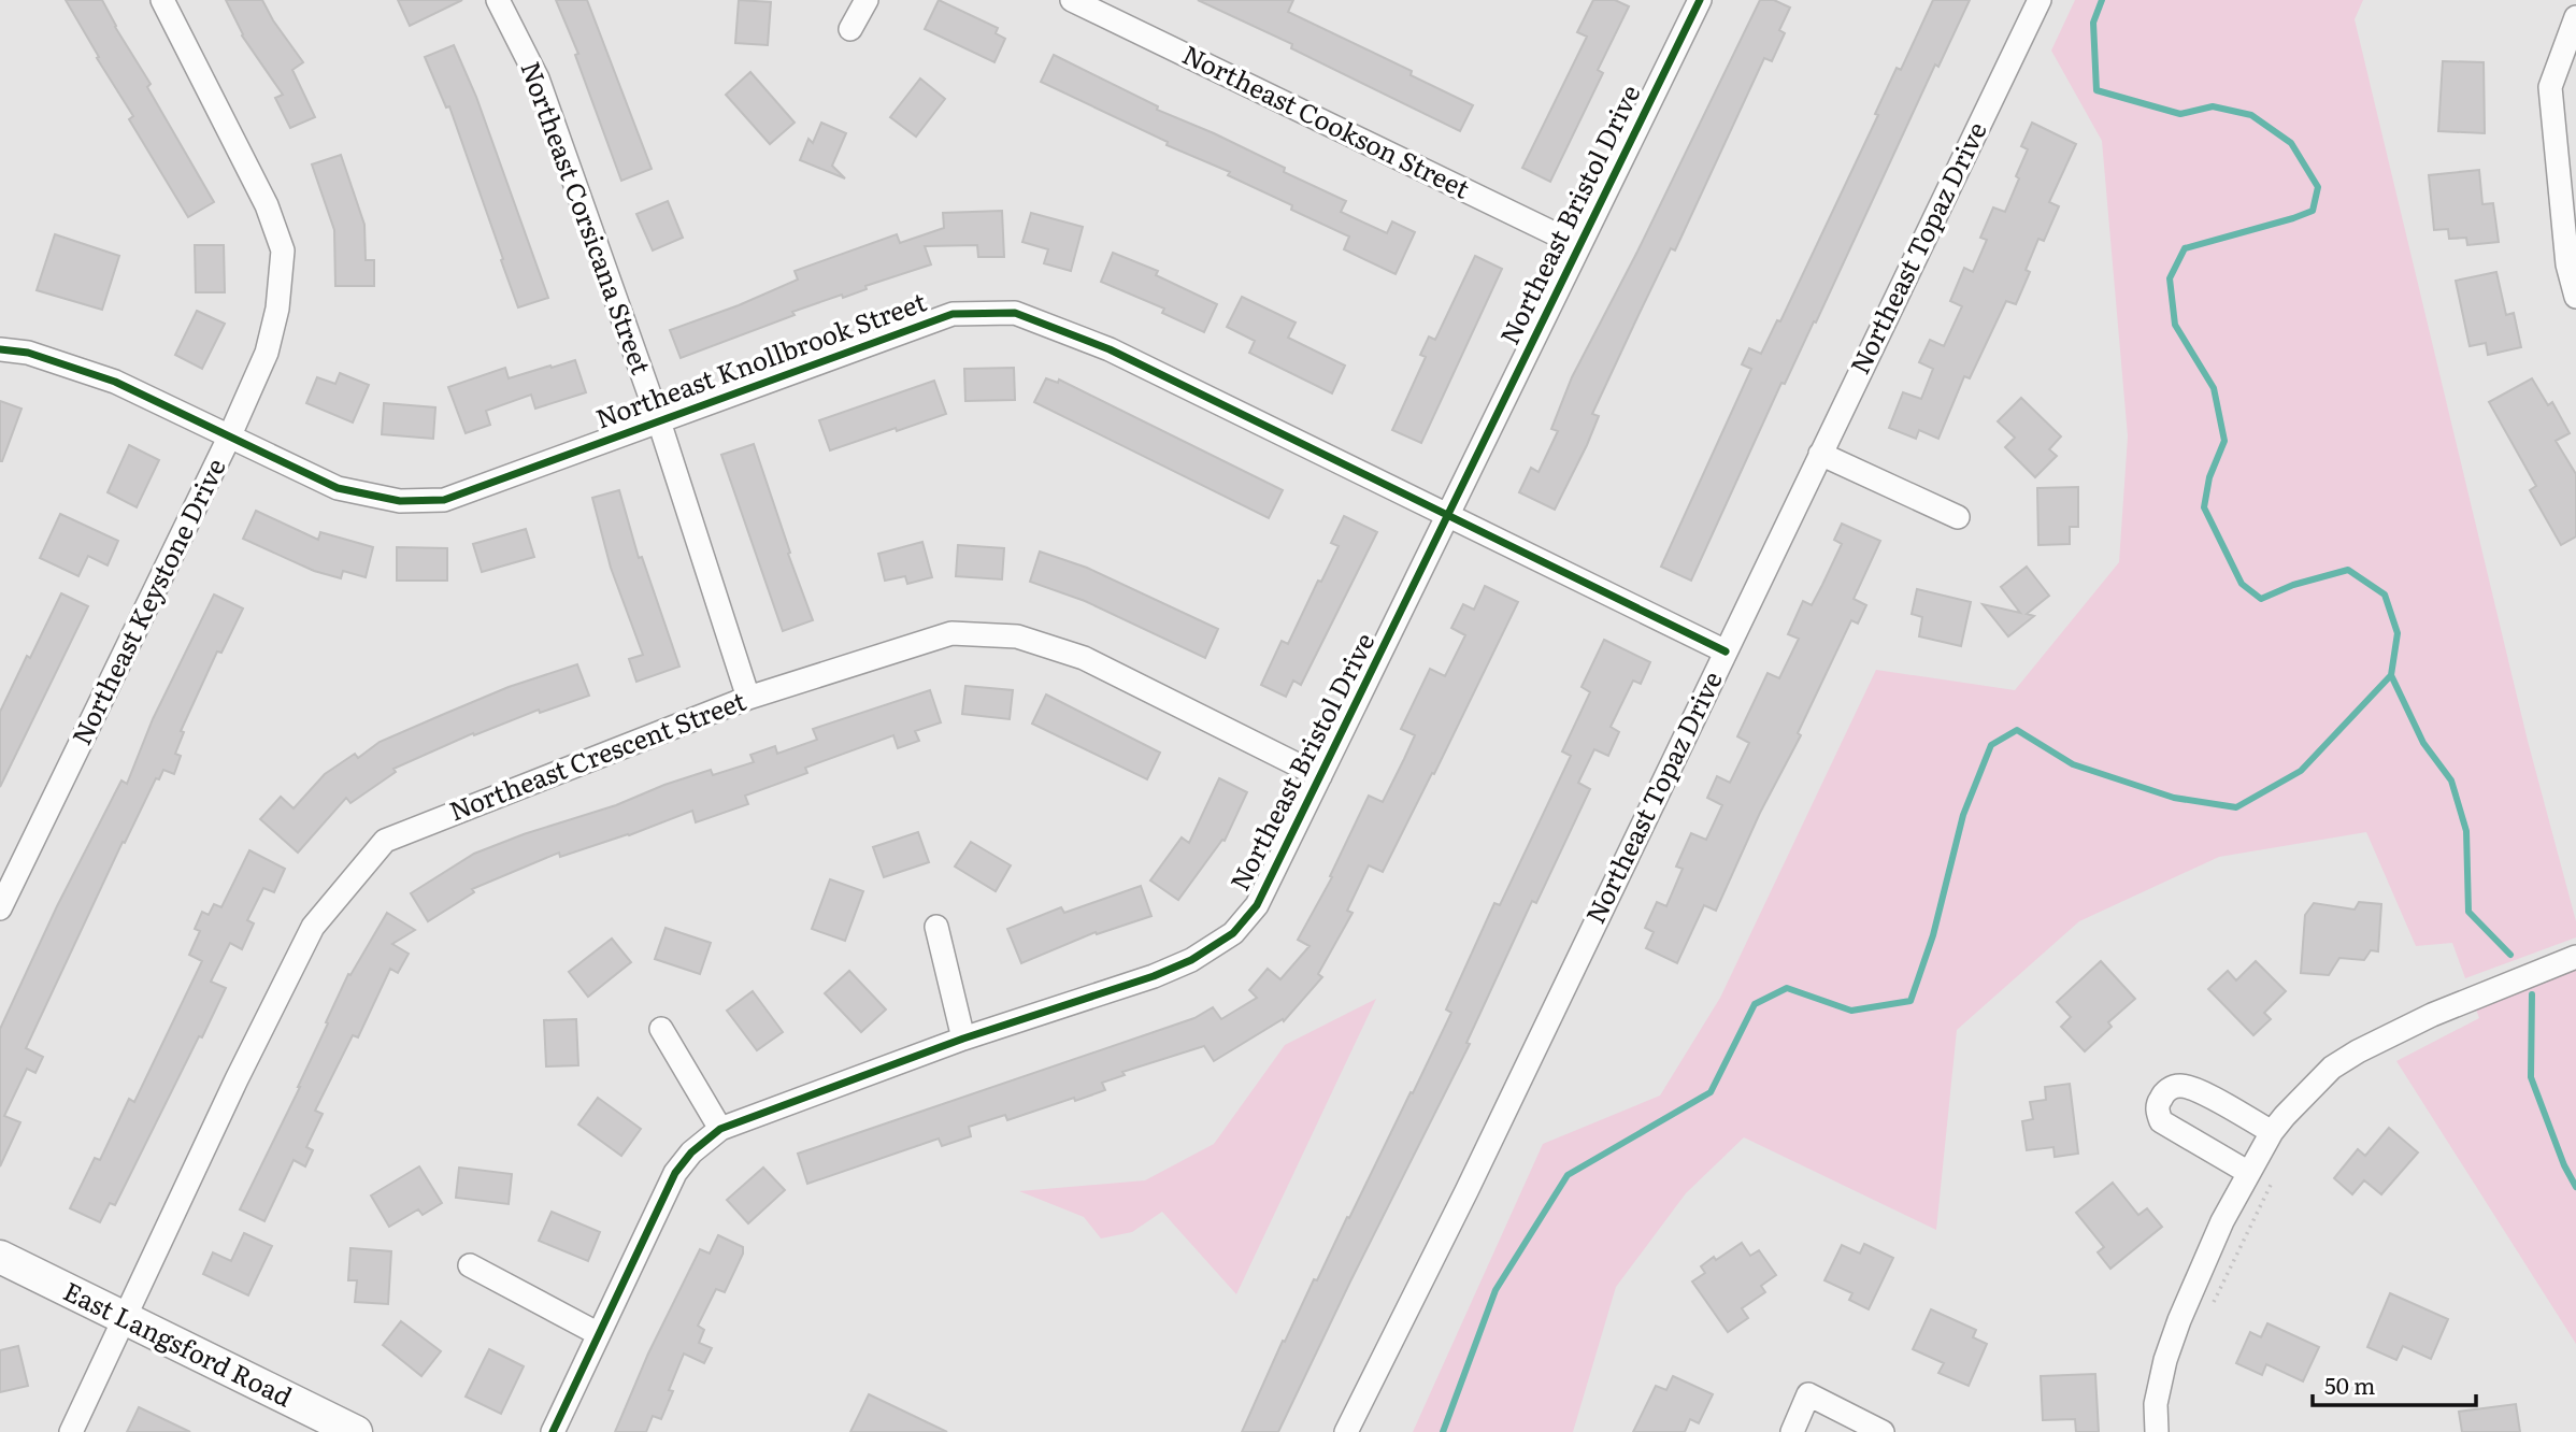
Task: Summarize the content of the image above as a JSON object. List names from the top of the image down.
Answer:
{
  "streets": {
    "street": [
      "Northeast Cookson Street",
      "Northeast Bristol Drive",
      "Northeast Corsicana Street",
      "Northeast Topaz Drive",
      "Northeast Knollbrook Street",
      "Northeast Keystone Drive",
      "Northeast Crescent Street",
      "East Langsford Road"
    ]
  },
  "crossings": [
    ["Northeast Cookson Street", "Northeast Bristol Drive"],
    ["Northeast Bristol Drive", "Northeast Knollbrook Street"],
    ["Northeast Bristol Drive", "Northeast Crescent Street"],
    ["Northeast Corsicana Street", "Northeast Knollbrook Street"],
    ["Northeast Corsicana Street", "Northeast Crescent Street"],
    ["Northeast Topaz Drive", "Northeast Knollbrook Street"],
    ["Northeast Knollbrook Street", "Northeast Keystone Drive"],
    ["Northeast Crescent Street", "East Langsford Road"]
  ],
  "scale_bar": "50 m"
}
